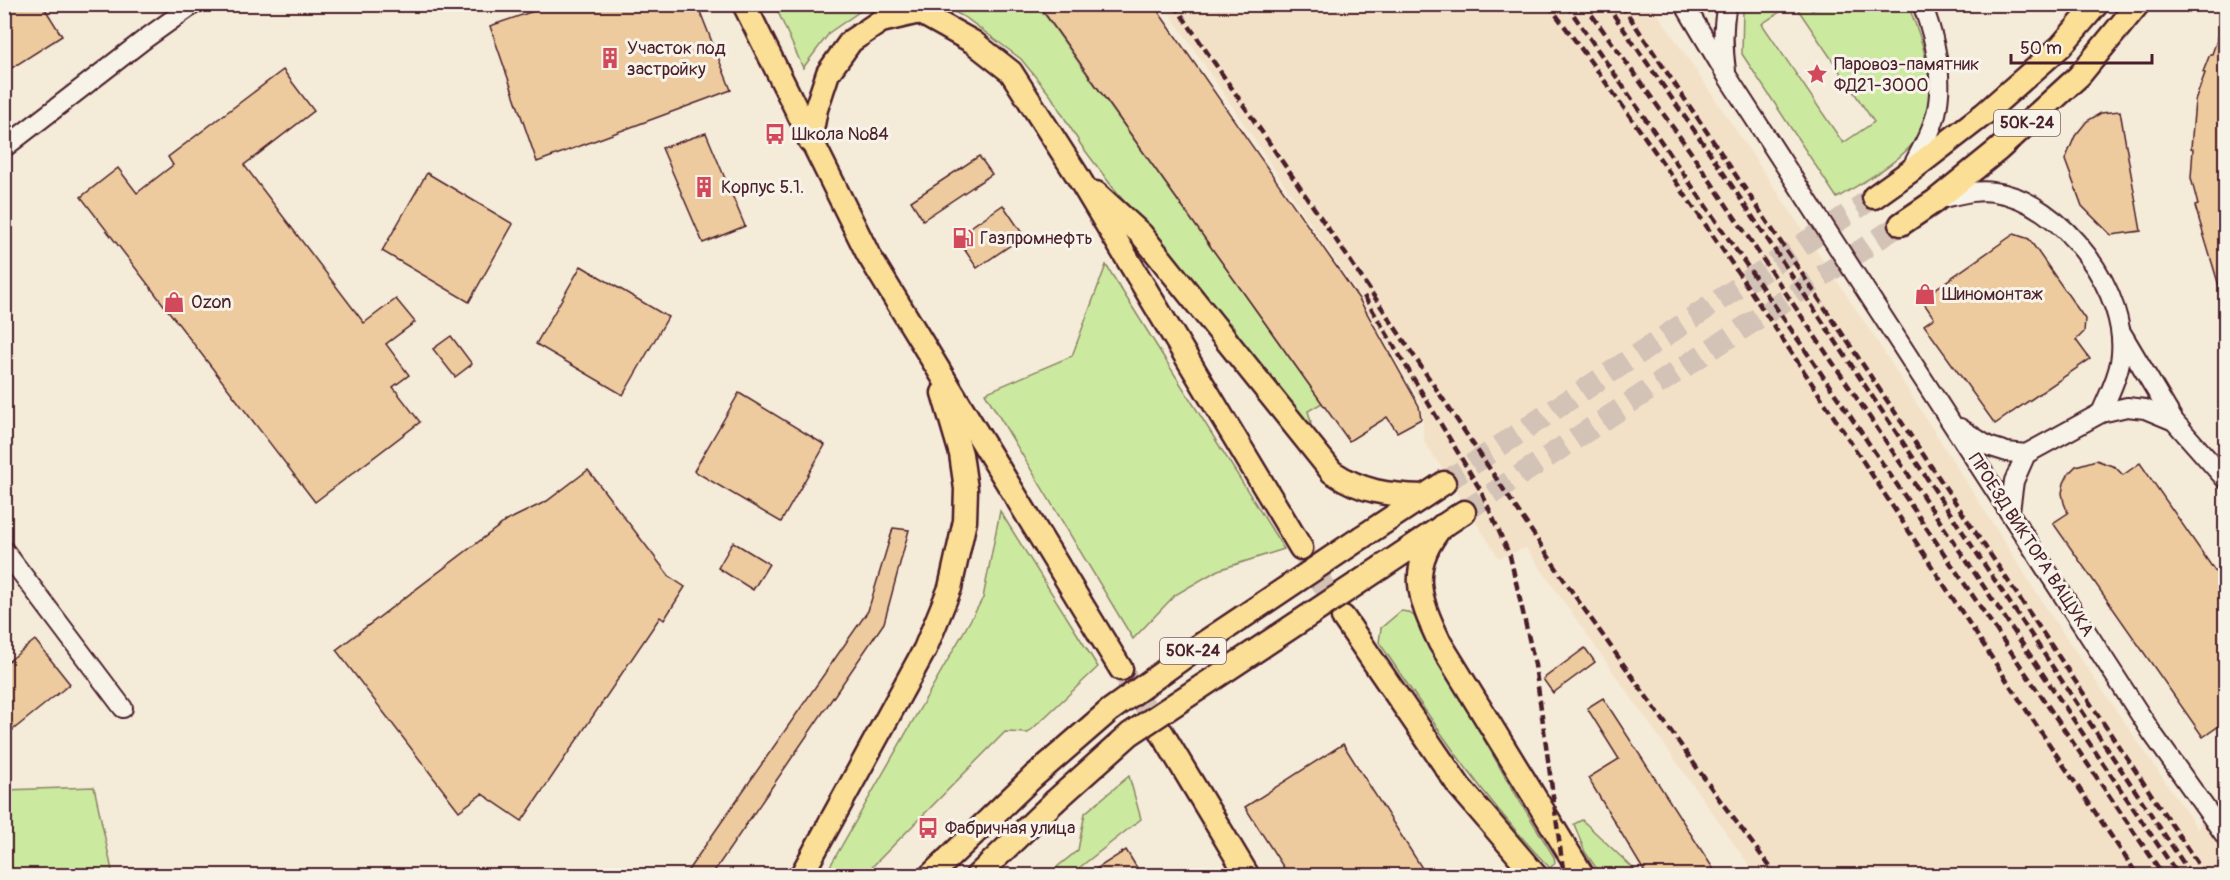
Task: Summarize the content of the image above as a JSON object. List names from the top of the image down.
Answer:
{
  "streets": {
    "main road": ["50К-24"],
    "street": ["ПРОЕЗД ВИКТОРА ВАЩУКА"]
  },
  "places": {
    "building": ["Участок под застройку", "Корпус 5.1."],
    "place": ["Паровоз-памятник ФД21-3000"],
    "bus stop": ["Школа №84", "Фабричная улица"],
    "fuel station": ["Газпромнефть"],
    "shop": ["Шиномонтаж", "Ozon"]
  },
  "scale_bar": "50 m"
}
